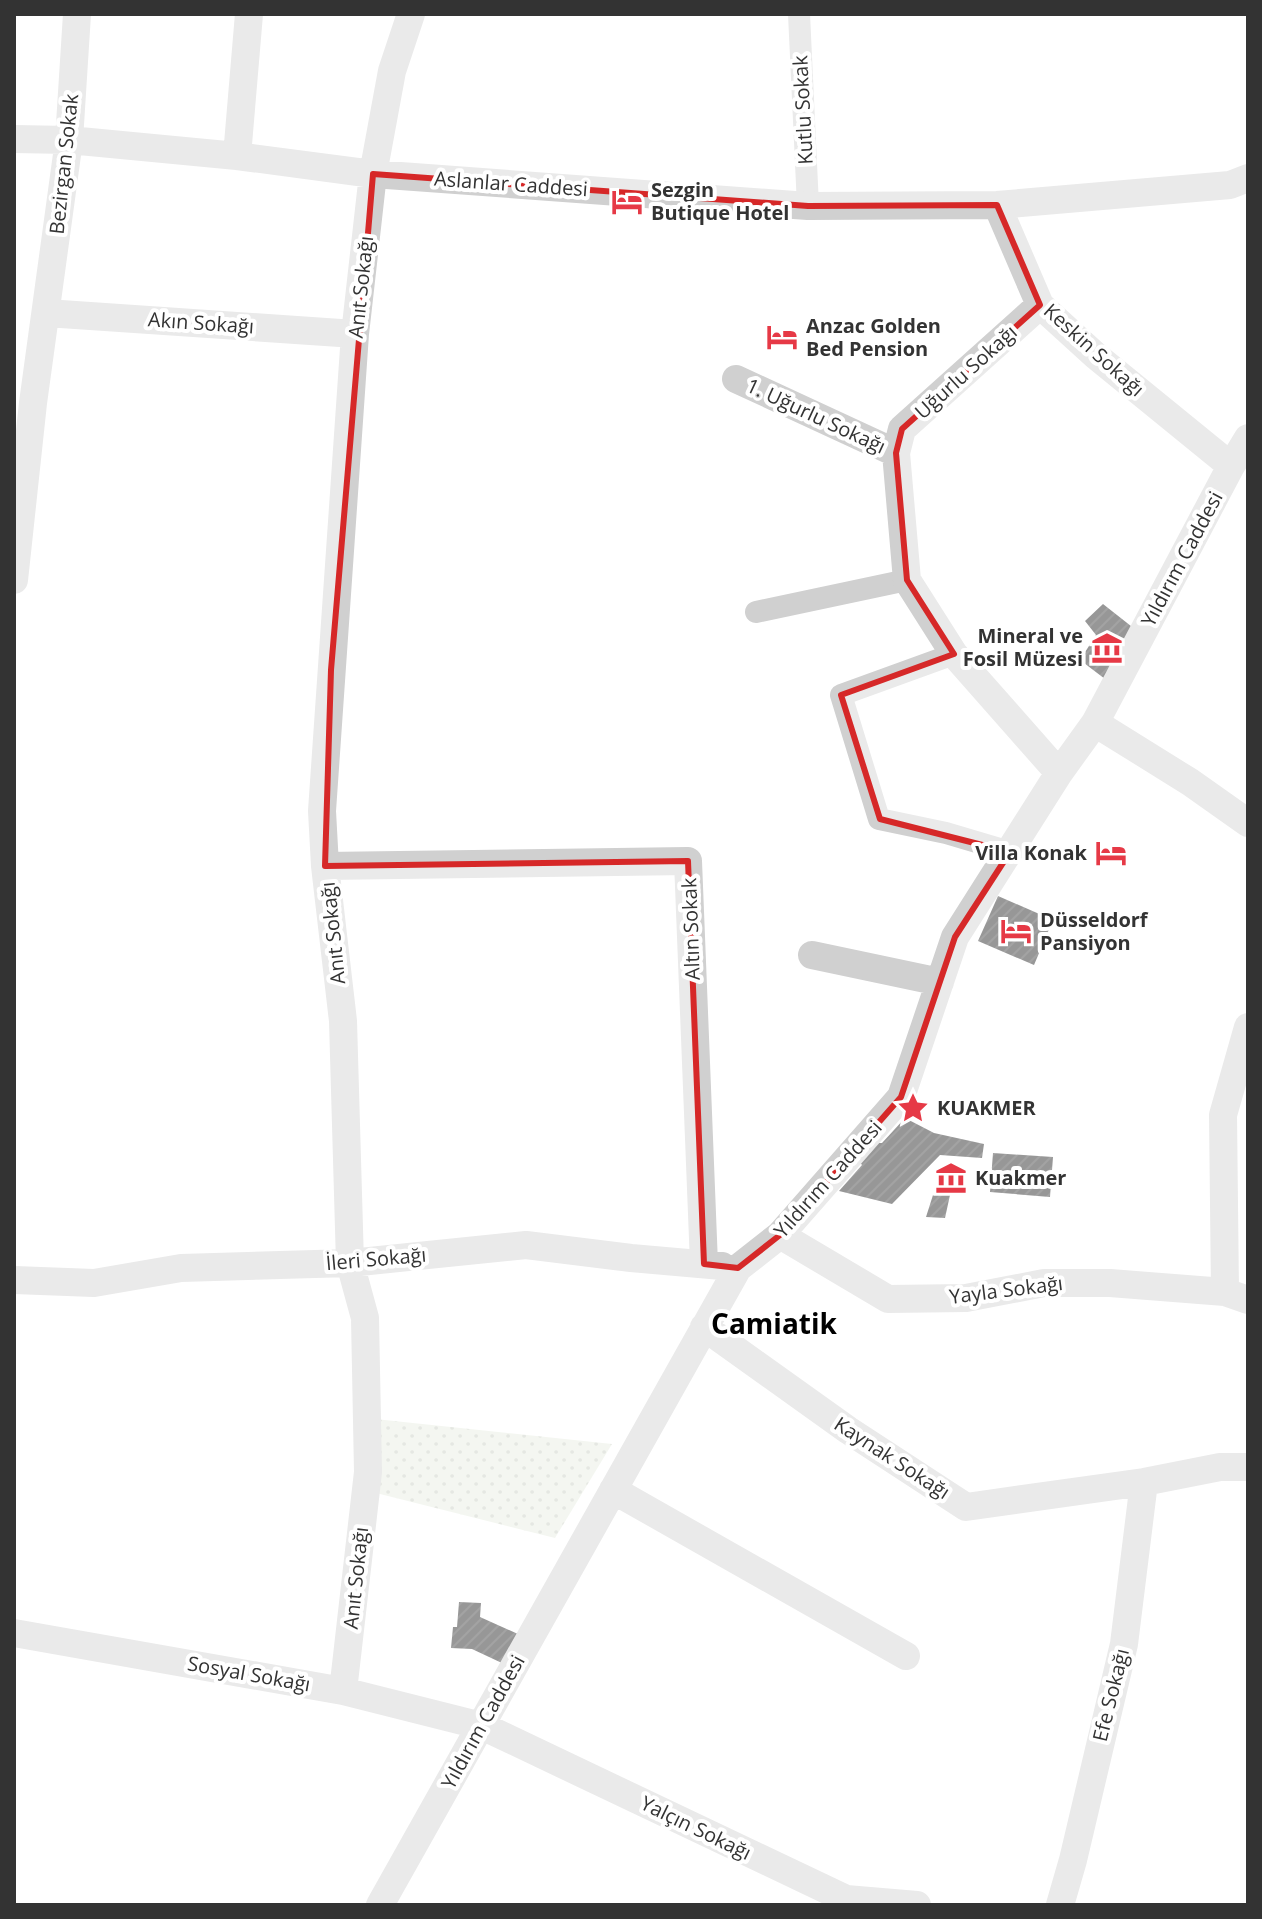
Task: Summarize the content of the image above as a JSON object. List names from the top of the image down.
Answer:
{
  "streets": {
    "street": [
      "Kutlu Sokak",
      "Bezirgan Sokak",
      "Aslanlar Caddesi",
      "Anıt Sokağı",
      "Akın Sokağı",
      "Keskin Sokağı",
      "Uğurlu Sokağı",
      "1. Uğurlu Sokağı",
      "Yıldırım Caddesi",
      "Altın Sokak",
      "İleri Sokağı",
      "Yayla Sokağı",
      "Kaynak Sokağı",
      "Sosyal Sokağı",
      "Efe Sokağı",
      "Yalçın Sokağı"
    ]
  },
  "crossings": [
    ["Kutlu Sokak", "Aslanlar Caddesi"],
    ["Bezirgan Sokak", "Aslanlar Caddesi"],
    ["Bezirgan Sokak", "Akın Sokağı"],
    ["Aslanlar Caddesi", "Anıt Sokağı"],
    ["Aslanlar Caddesi", "Keskin Sokağı"],
    ["Anıt Sokağı", "Akın Sokağı"],
    ["Anıt Sokağı", "Altın Sokak"],
    ["Anıt Sokağı", "İleri Sokağı"],
    ["Anıt Sokağı", "Sosyal Sokağı"],
    ["Keskin Sokağı", "Uğurlu Sokağı"],
    ["Keskin Sokağı", "Yıldırım Caddesi"],
    ["Uğurlu Sokağı", "1. Uğurlu Sokağı"],
    ["Yıldırım Caddesi", "İleri Sokağı"],
    ["Yıldırım Caddesi", "Yayla Sokağı"],
    ["Yıldırım Caddesi", "Kaynak Sokağı"],
    ["Yıldırım Caddesi", "Sosyal Sokağı"],
    ["Yıldırım Caddesi", "Yalçın Sokağı"],
    ["Altın Sokak", "İleri Sokağı"],
    ["Kaynak Sokağı", "Efe Sokağı"],
    ["Sosyal Sokağı", "Yalçın Sokağı"]
  ],
  "districts": ["Camiatik"],
  "places": {
    "hotel": [
      "Sezgin Butique Hotel",
      "Anzac Golden Bed Pension",
      "Villa Konak",
      "Düsseldorf Pansiyon"
    ],
    "museum": ["Mineral ve Fosil Müzesi", "Kuakmer"],
    "place": ["KUAKMER"]
  }
}
